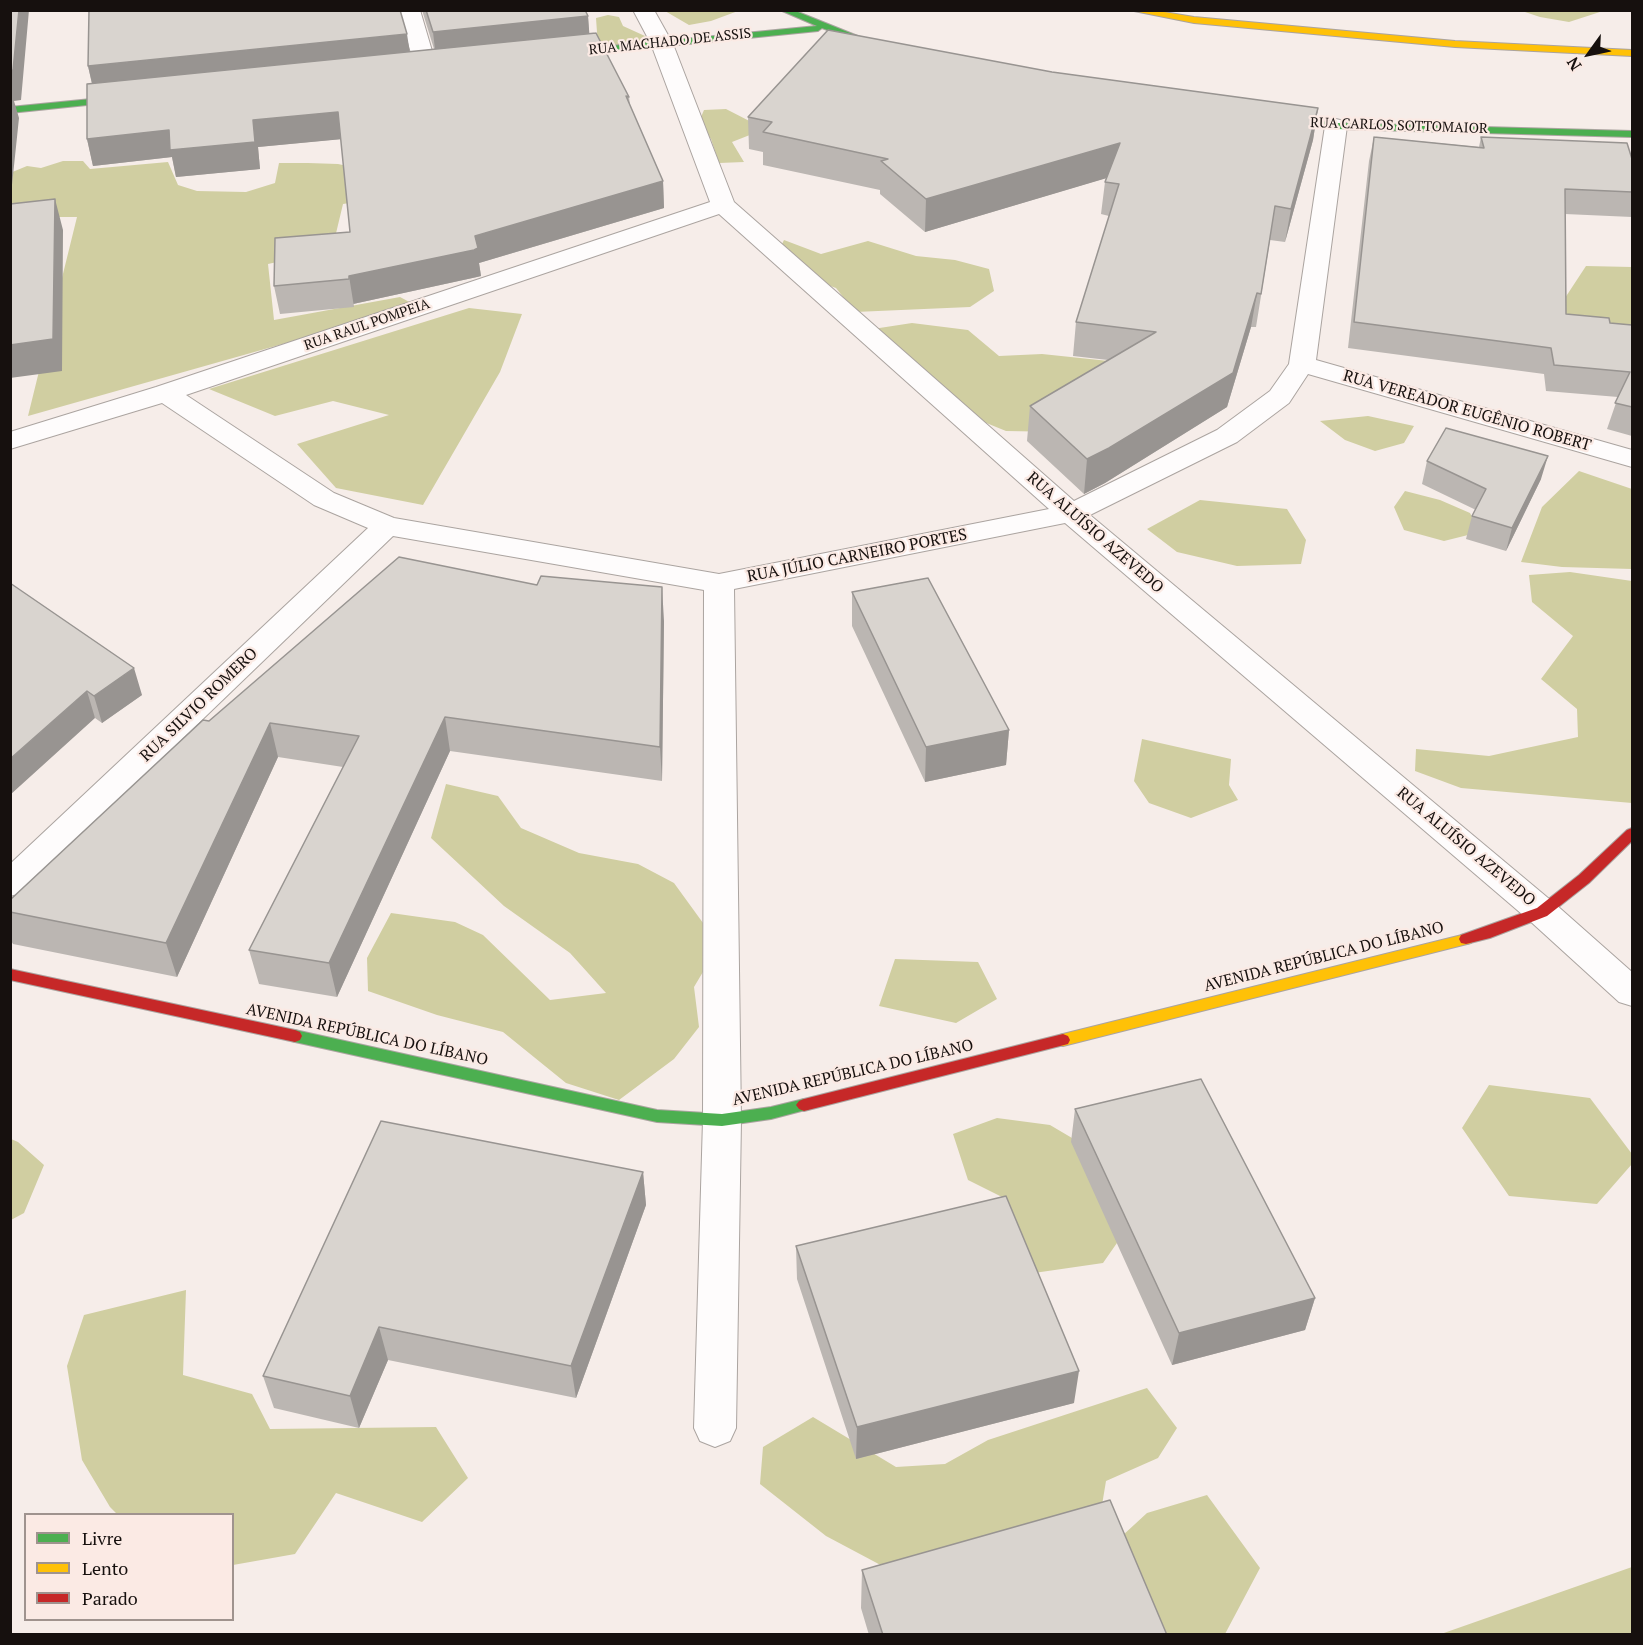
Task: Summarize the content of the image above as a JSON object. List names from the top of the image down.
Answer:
{
  "streets": {
    "main road": ["RUA MACHADO DE ASSIS", "RUA CARLOS SOTTOMAIOR", "AVENIDA REPÚBLICA DO LÍBANO"],
    "street": [
      "RUA RAUL POMPEIA",
      "RUA VEREADOR EUGÊNIO ROBERT",
      "RUA ALUÍSIO AZEVEDO",
      "RUA JÚLIO CARNEIRO PORTES",
      "RUA SILVIO ROMERO"
    ]
  },
  "crossings": [
    ["RUA MACHADO DE ASSIS", "RUA ALUÍSIO AZEVEDO"],
    ["RUA CARLOS SOTTOMAIOR", "RUA JÚLIO CARNEIRO PORTES"],
    ["RUA RAUL POMPEIA", "RUA ALUÍSIO AZEVEDO"],
    ["RUA RAUL POMPEIA", "RUA JÚLIO CARNEIRO PORTES"],
    ["RUA VEREADOR EUGÊNIO ROBERT", "RUA JÚLIO CARNEIRO PORTES"],
    ["RUA ALUÍSIO AZEVEDO", "RUA JÚLIO CARNEIRO PORTES"],
    ["RUA ALUÍSIO AZEVEDO", "AVENIDA REPÚBLICA DO LÍBANO"],
    ["RUA JÚLIO CARNEIRO PORTES", "RUA SILVIO ROMERO"]
  ],
  "legend": ["Livre", "Lento", "Parado"],
  "north": "bottom left"
}
